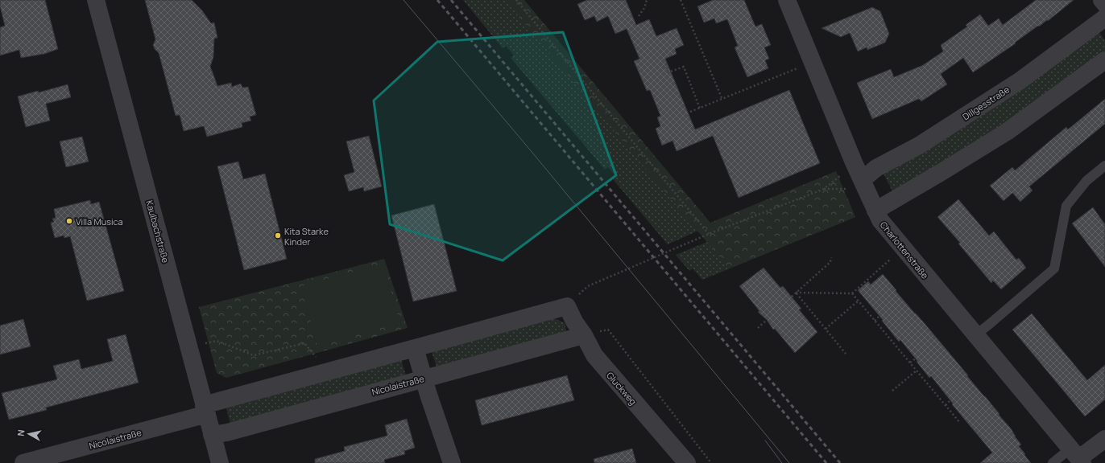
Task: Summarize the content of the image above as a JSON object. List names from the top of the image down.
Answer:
{
  "streets": {
    "street": [
      "Dillgesstraße",
      "Kaulbachstraße",
      "Charlottenstraße",
      "Nicolaistraße",
      "Gluckweg"
    ]
  },
  "crossings": [
    ["Dillgesstraße", "Charlottenstraße"],
    ["Kaulbachstraße", "Nicolaistraße"],
    ["Nicolaistraße", "Gluckweg"]
  ],
  "places": ["Villa Musica", "Kita Starke Kinder"],
  "north": "left"
}
